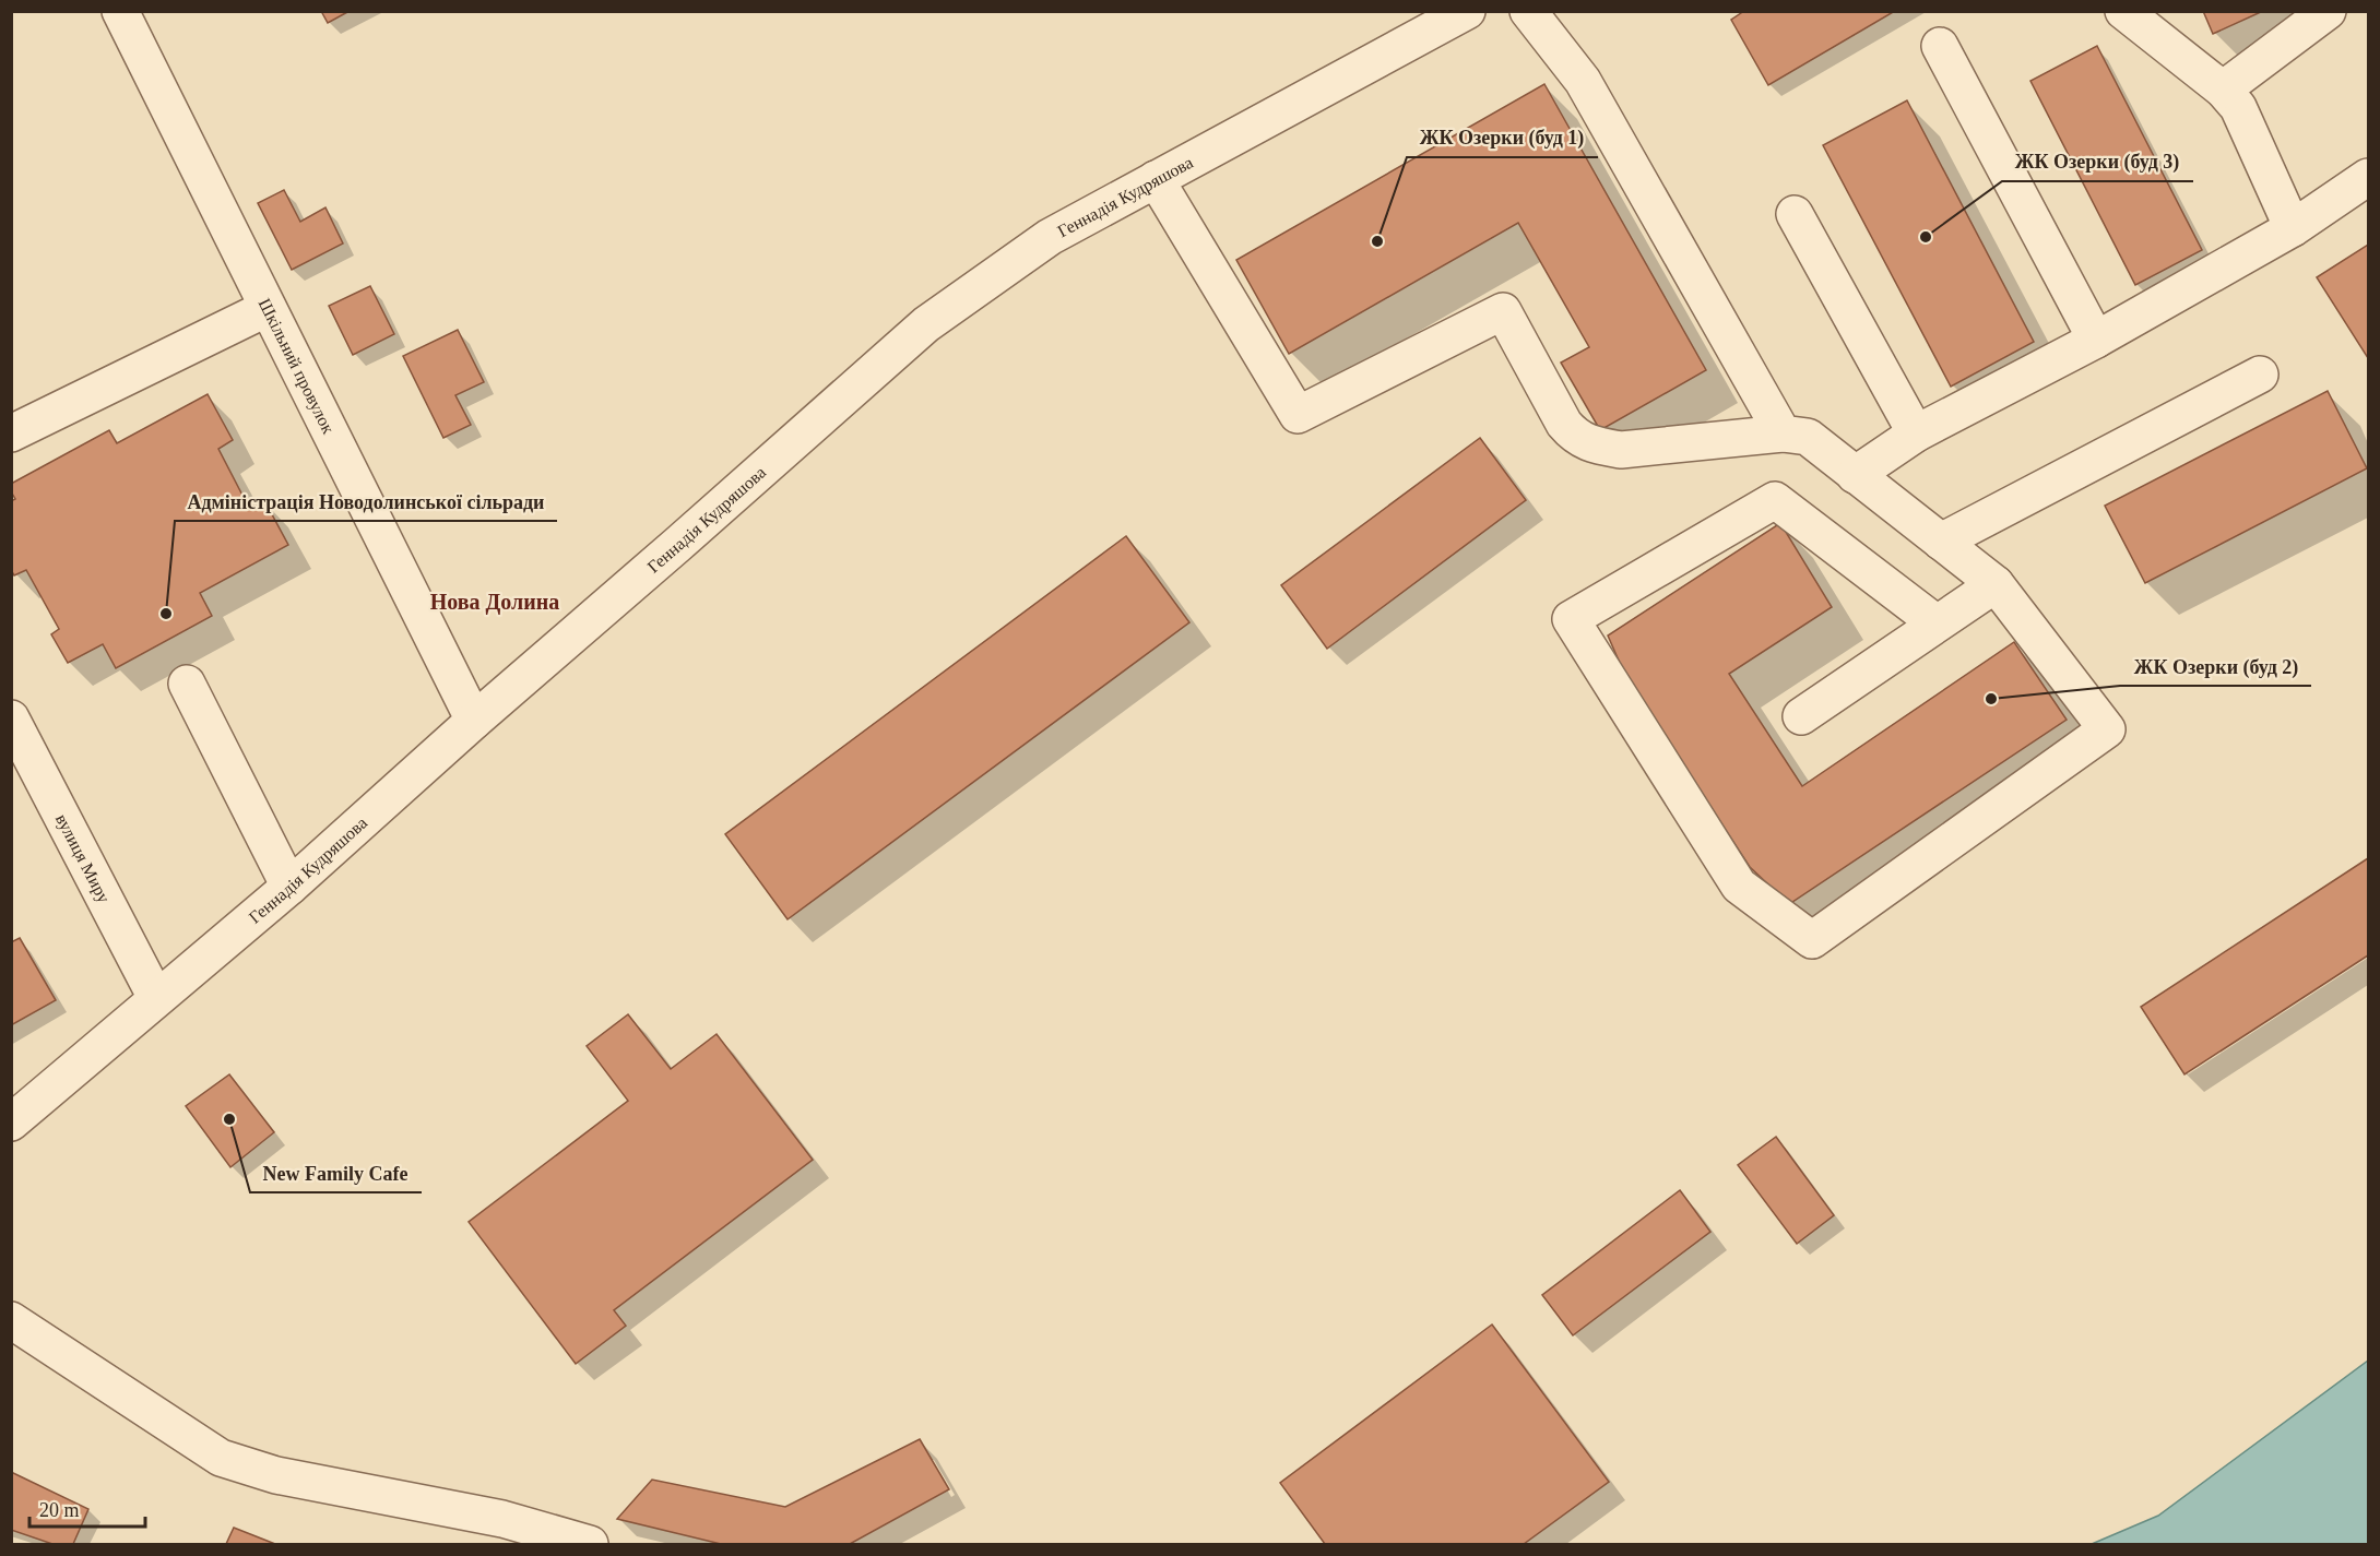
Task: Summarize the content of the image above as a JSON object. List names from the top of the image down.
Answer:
{
  "streets": {
    "street": ["Геннадія Кудряшова", "Шкільний провулок", "вулиця Миру"]
  },
  "crossings": [
    ["Геннадія Кудряшова", "Шкільний провулок"],
    ["Геннадія Кудряшова", "вулиця Миру"]
  ],
  "districts": ["Нова Долина"],
  "places": [
    "ЖК Озерки (буд 3)",
    "ЖК Озерки (буд 1)",
    "Адміністрація Новодолинської сільради",
    "ЖК Озерки (буд 2)",
    "New Family Cafe"
  ],
  "scale_bar": "20 m"
}
